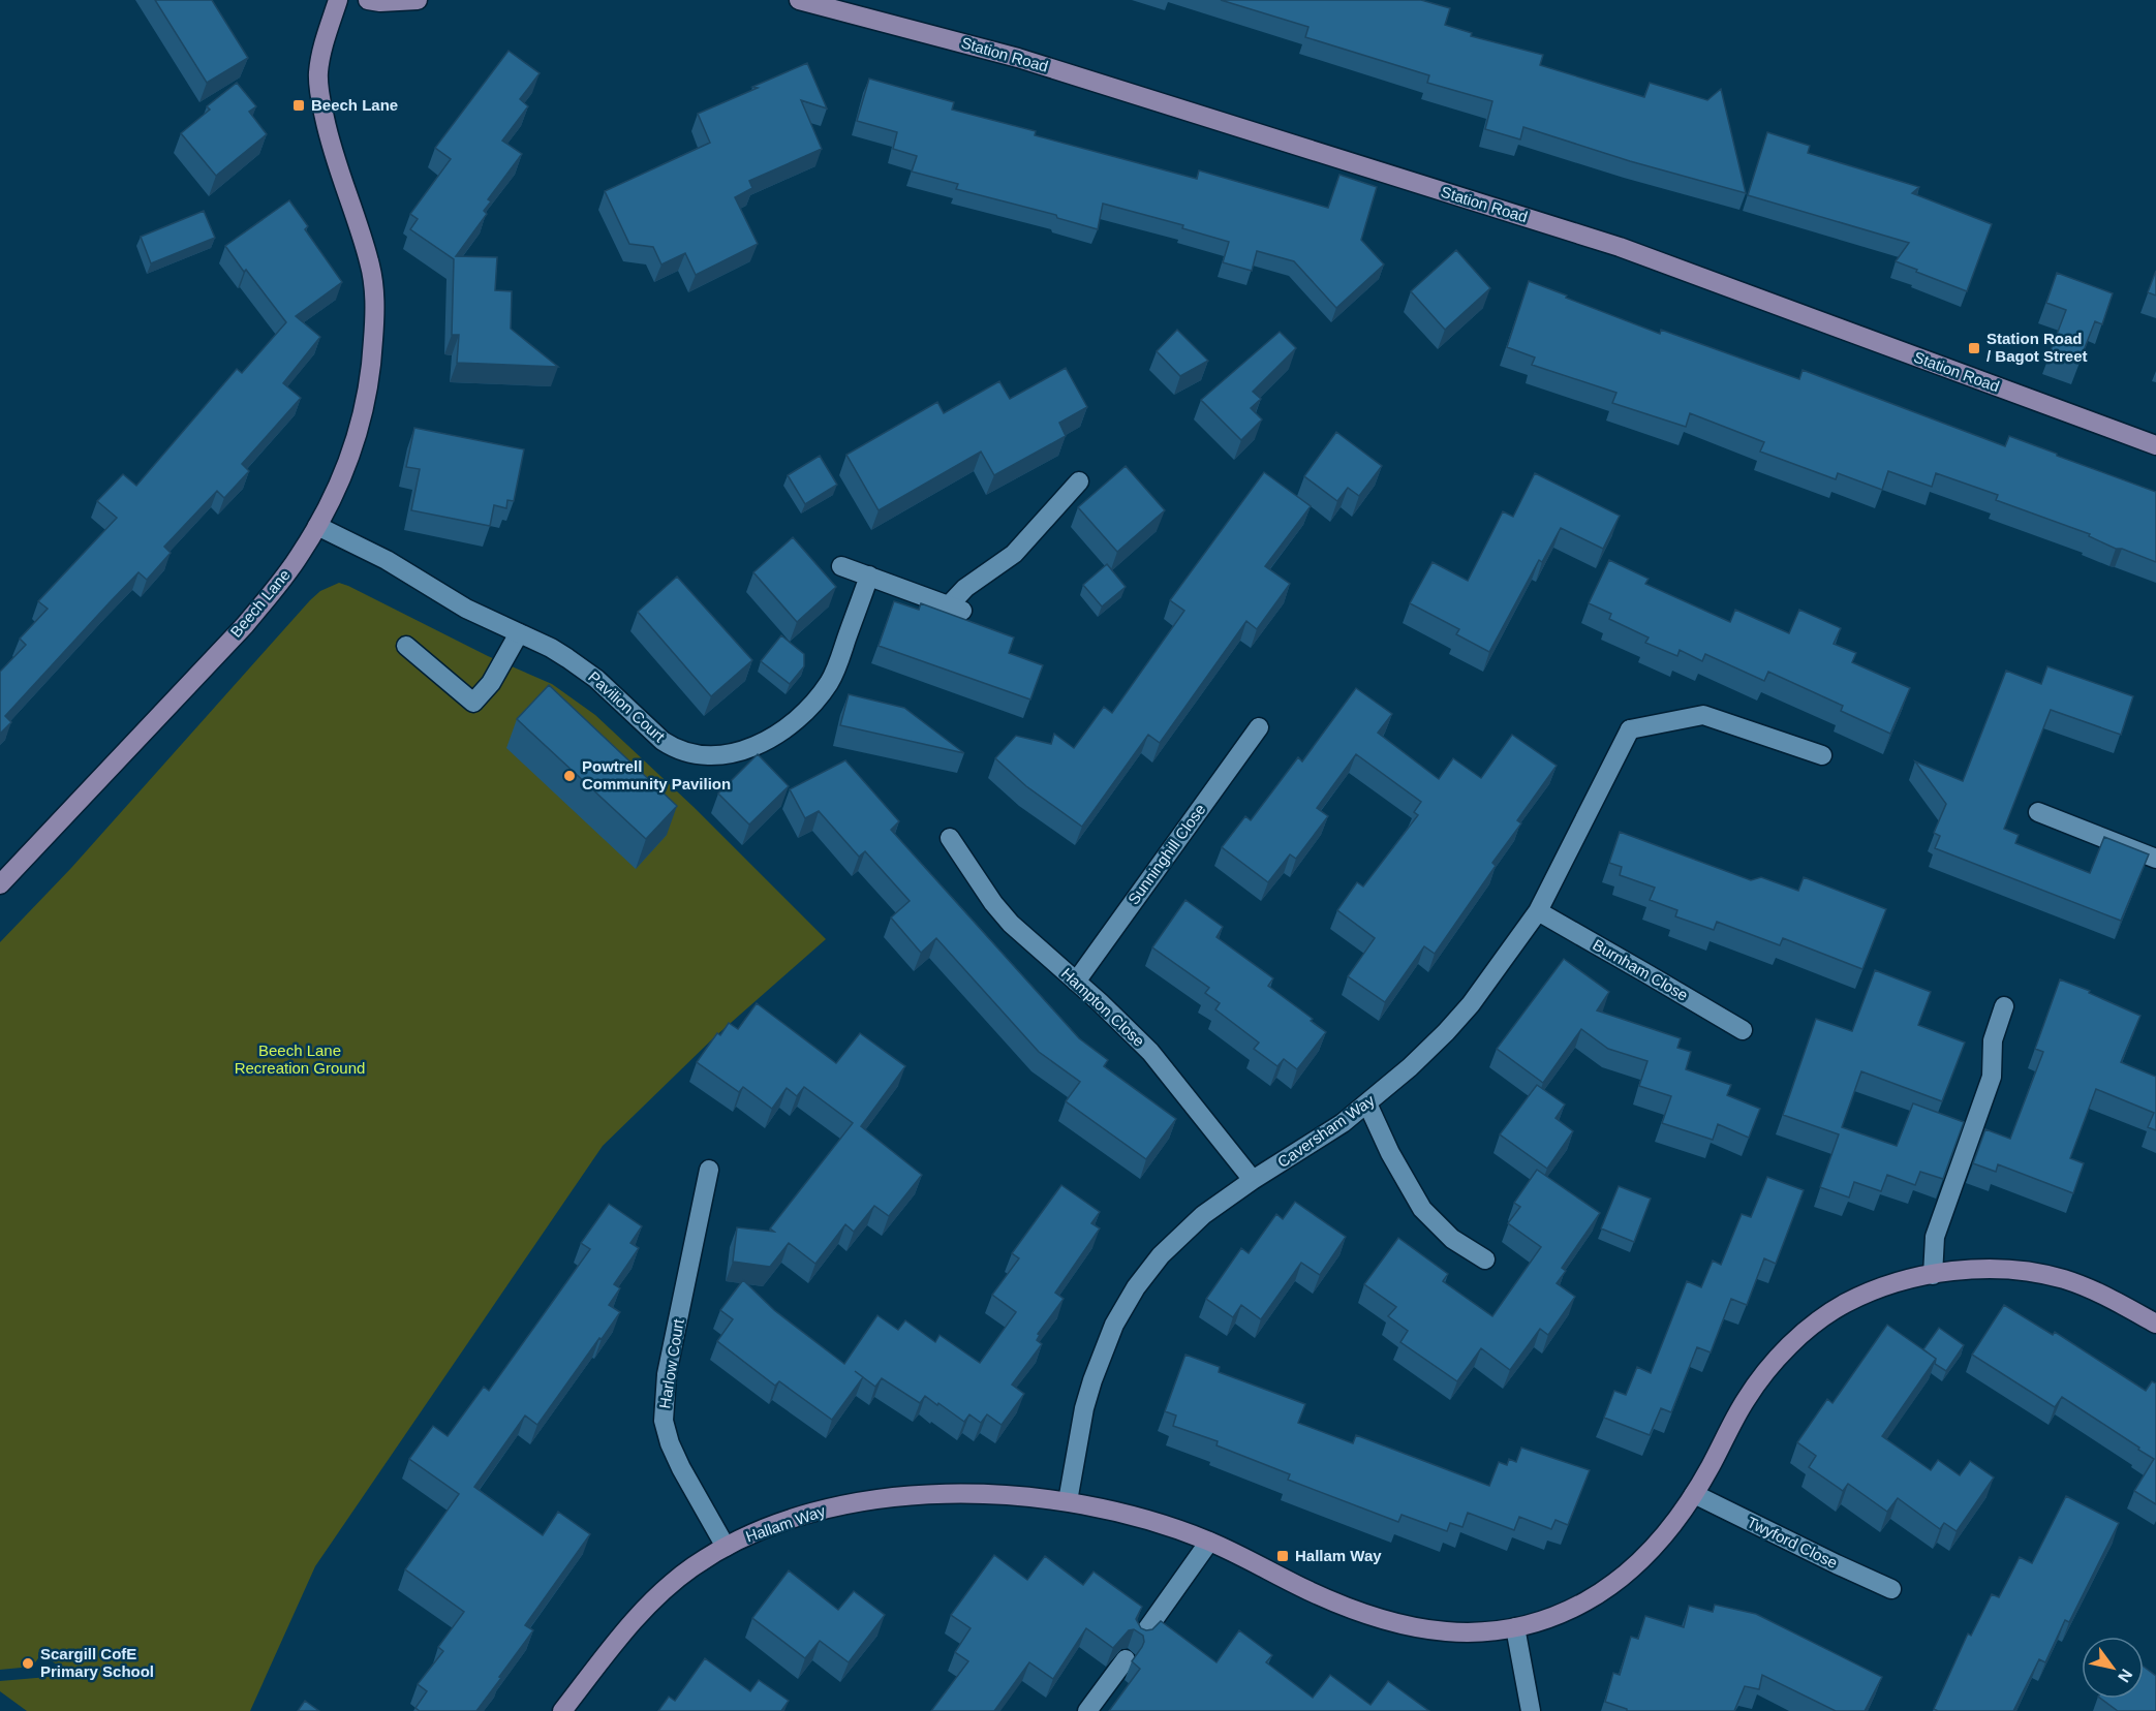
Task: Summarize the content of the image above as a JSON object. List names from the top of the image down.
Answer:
{
  "streets": {
    "street": [
      "Station Road",
      "Beech Lane",
      "Pavilion Court",
      "Sunninghill Close",
      "Burnham Close",
      "Hampton Close",
      "Caversham Way",
      "Harlow Court",
      "Hallam Way",
      "Twyford Close"
    ]
  },
  "crossings": [
    ["Beech Lane", "Pavilion Court"],
    ["Sunninghill Close", "Hampton Close"],
    ["Burnham Close", "Caversham Way"],
    ["Hampton Close", "Caversham Way"],
    ["Caversham Way", "Hallam Way"],
    ["Harlow Court", "Hallam Way"],
    ["Hallam Way", "Twyford Close"]
  ],
  "parks": ["Beech Lane Recreation Ground"],
  "places": {
    "transit": ["Beech Lane", "Station Road / Bagot Street", "Hallam Way"],
    "other": ["Powtrell Community Pavilion", "Scargill CofE Primary School"]
  },
  "north": "bottom right"
}
